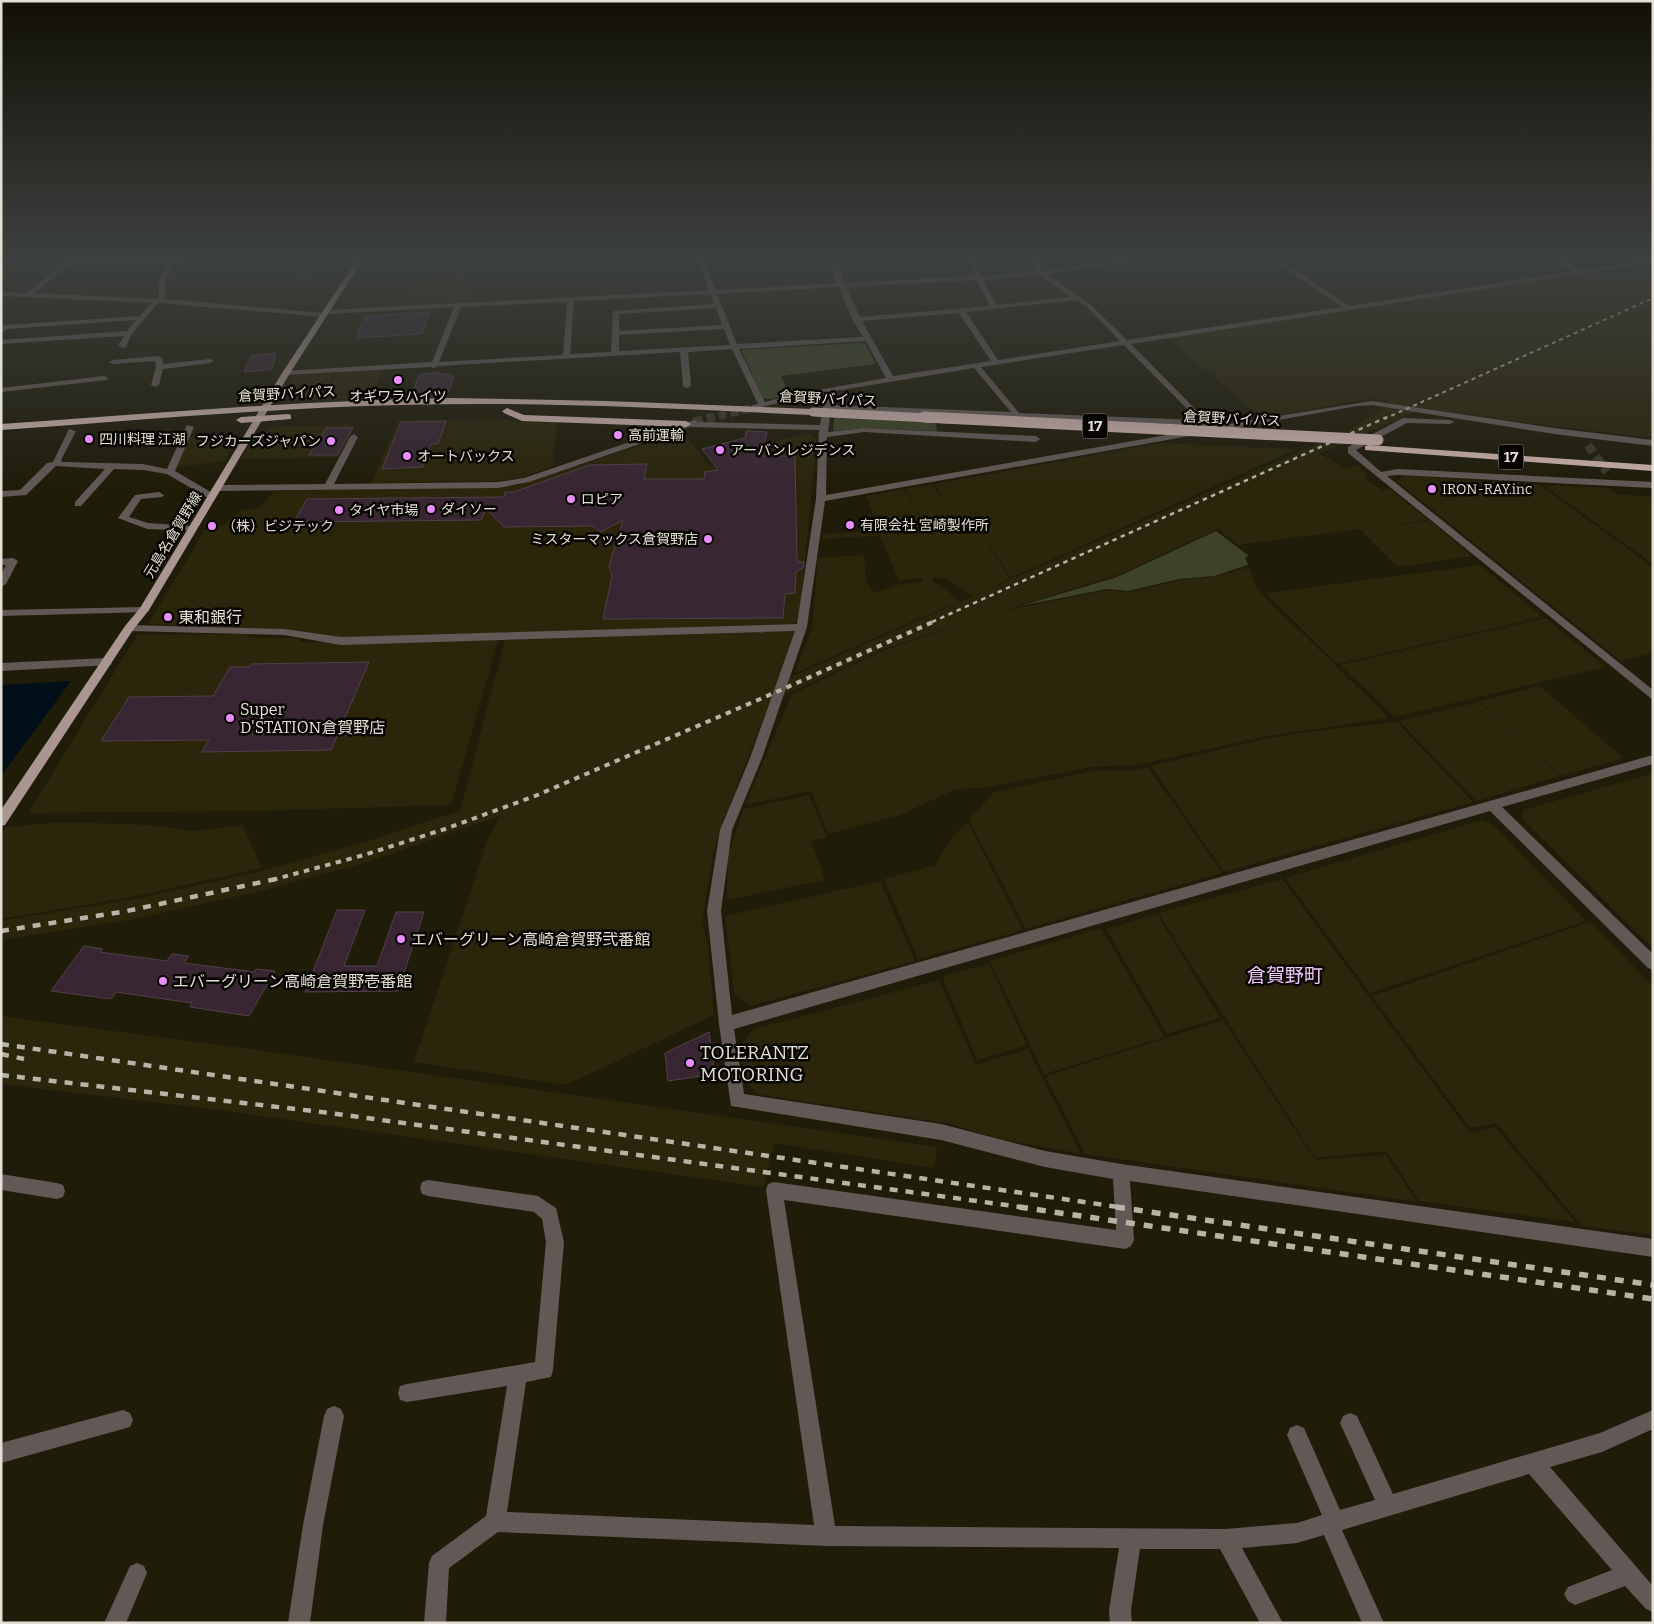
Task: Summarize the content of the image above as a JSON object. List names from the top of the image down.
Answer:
{
  "streets": {
    "highway": ["倉賀野バイパス", "17"],
    "main road": ["元島名倉賀野線"]
  },
  "crossings": [
    ["倉賀野バイパス", "元島名倉賀野線"]
  ],
  "districts": ["倉賀野町"],
  "places": [
    "オギワラハイツ",
    "高前運輸",
    "四川料理 江湖",
    "フジカーズジャパン",
    "アーバンレジデンス",
    "オートバックス",
    "IRON-RAY.inc",
    "ロピア",
    "ダイソー",
    "タイヤ市場",
    "有限会社 宮崎製作所",
    "（株）ビジテック",
    "ミスターマックス倉賀野店",
    "東和銀行",
    "Super D'STATION倉賀野店",
    "エバーグリーン高崎倉賀野弐番館",
    "エバーグリーン高崎倉賀野壱番館",
    "TOLERANTZ MOTORING"
  ]
}
